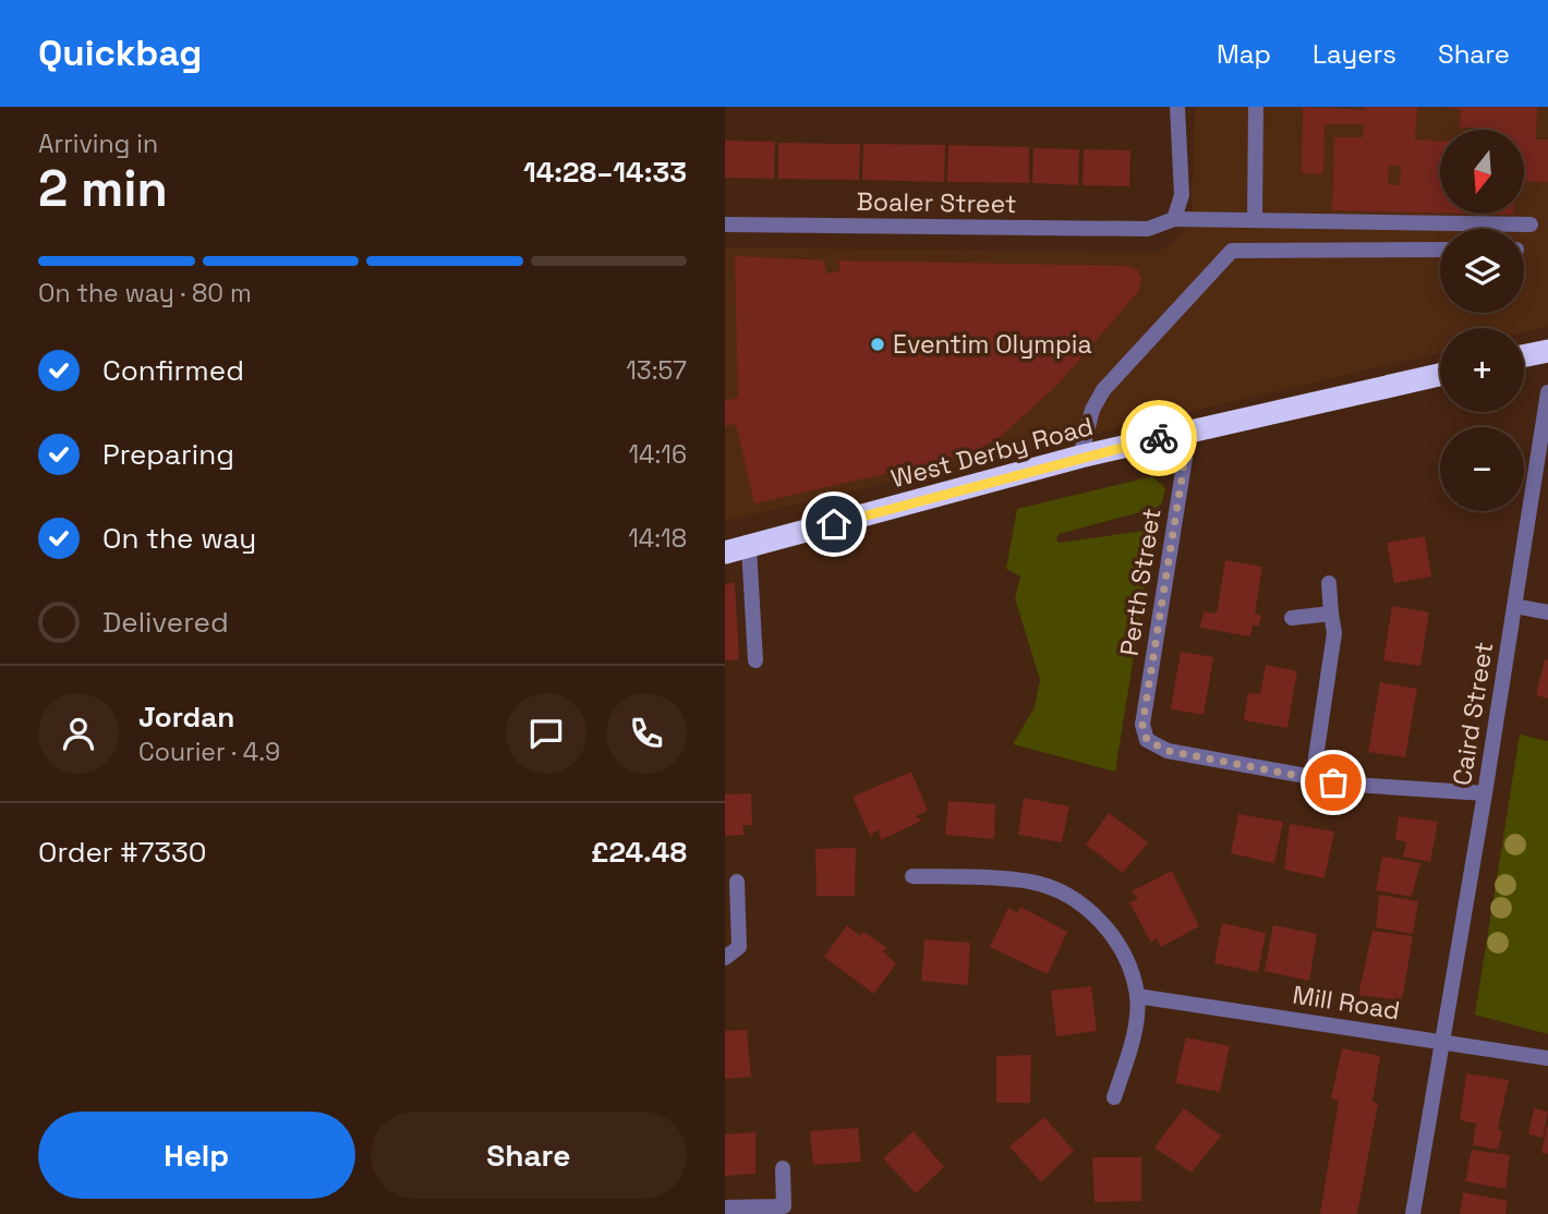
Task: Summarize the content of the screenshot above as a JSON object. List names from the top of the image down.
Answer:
{
  "streets": {
    "highway": ["West Derby Road"],
    "street": [
      "Boaler Street",
      "Perth Street",
      "Caird Street",
      "Mill Road"
    ]
  },
  "crossings": [
    ["West Derby Road", "Perth Street"],
    ["Caird Street", "Mill Road"]
  ],
  "places": ["Eventim Olympia"],
  "north": "bottom",
  "page": {
    "header": "Quickbag",
    "nav": ["Map", "Layers", "Share"],
    "heading": ["2 min", "Arriving in", "14:28–14:33"],
    "panel": [
      "Jordan",
      "Courier · 4.9",
      "Order #7330",
      "£24.48"
    ],
    "map_buttons": ["+", "−"],
    "bar": "On the way · 80 m",
    "list": [
      ["Confirmed", "13:57"],
      ["Preparing", "14:16"],
      ["On the way", "14:18"],
      "Delivered"
    ],
    "buttons": ["Help", "Share"]
  }
}
